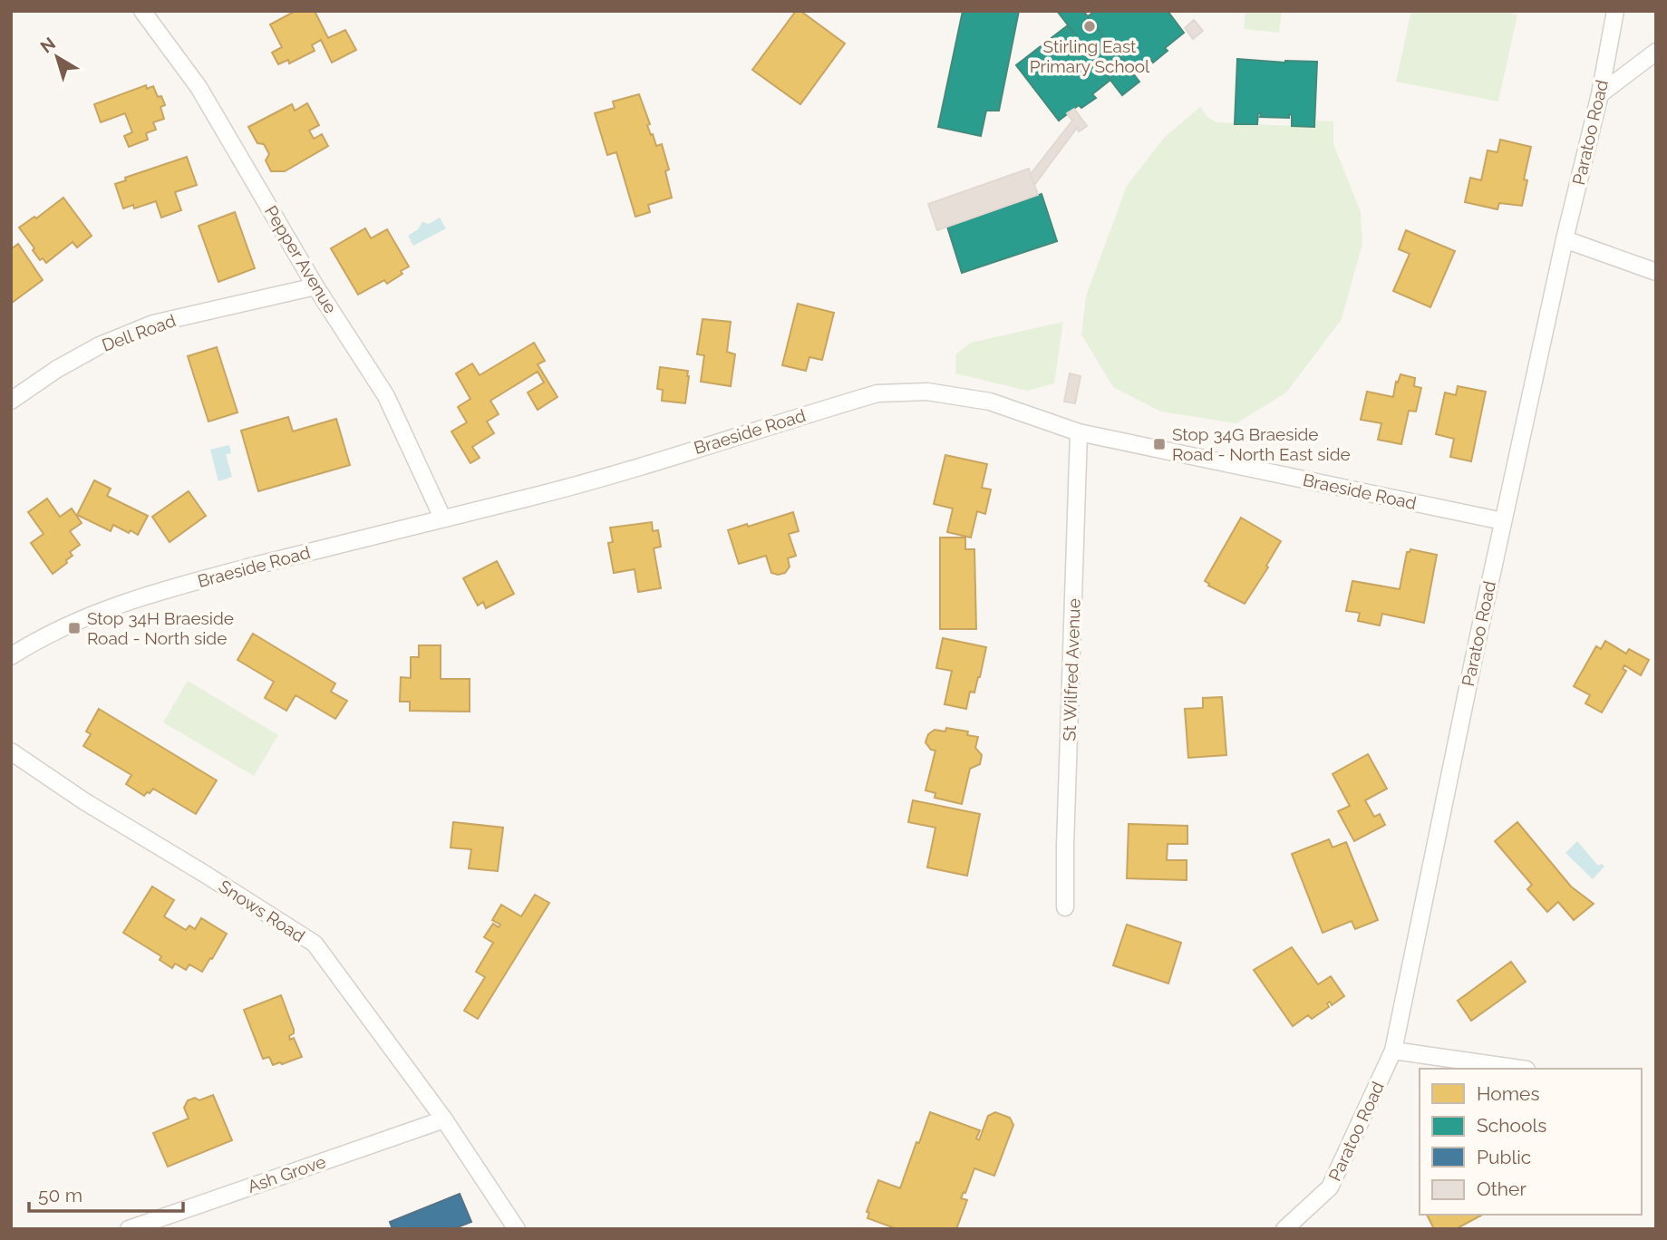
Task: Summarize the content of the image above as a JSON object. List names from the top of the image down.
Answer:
{
  "streets": {
    "street": [
      "Paratoo Road",
      "Pepper Avenue",
      "Dell Road",
      "Braeside Road",
      "St Wilfred Avenue",
      "Snows Road",
      "Ash Grove"
    ]
  },
  "crossings": [
    ["Paratoo Road", "Braeside Road"],
    ["Pepper Avenue", "Dell Road"],
    ["Pepper Avenue", "Braeside Road"],
    ["Braeside Road", "St Wilfred Avenue"],
    ["Snows Road", "Ash Grove"]
  ],
  "places": {
    "other": ["Stirling East Primary School"],
    "transit": ["Stop 34G Braeside Road - North East side", "Stop 34H Braeside Road - North side"]
  },
  "legend": [
    "Homes",
    "Schools",
    "Public",
    "Other"
  ],
  "scale_bar": "50 m",
  "north": "top left"
}
